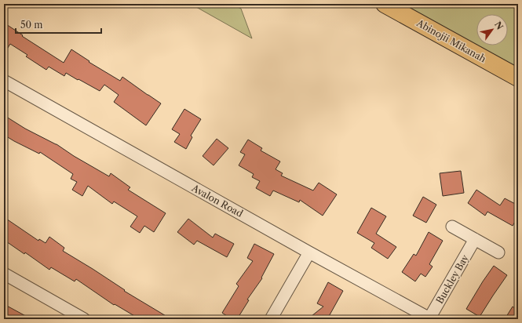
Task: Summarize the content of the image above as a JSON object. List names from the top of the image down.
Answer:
{
  "streets": {
    "main road": ["Abinojii Mikanah"],
    "street": ["Avalon Road", "Buckley Bay"]
  },
  "crossings": [
    ["Avalon Road", "Buckley Bay"]
  ],
  "scale_bar": "50 m",
  "north": "top right"
}
